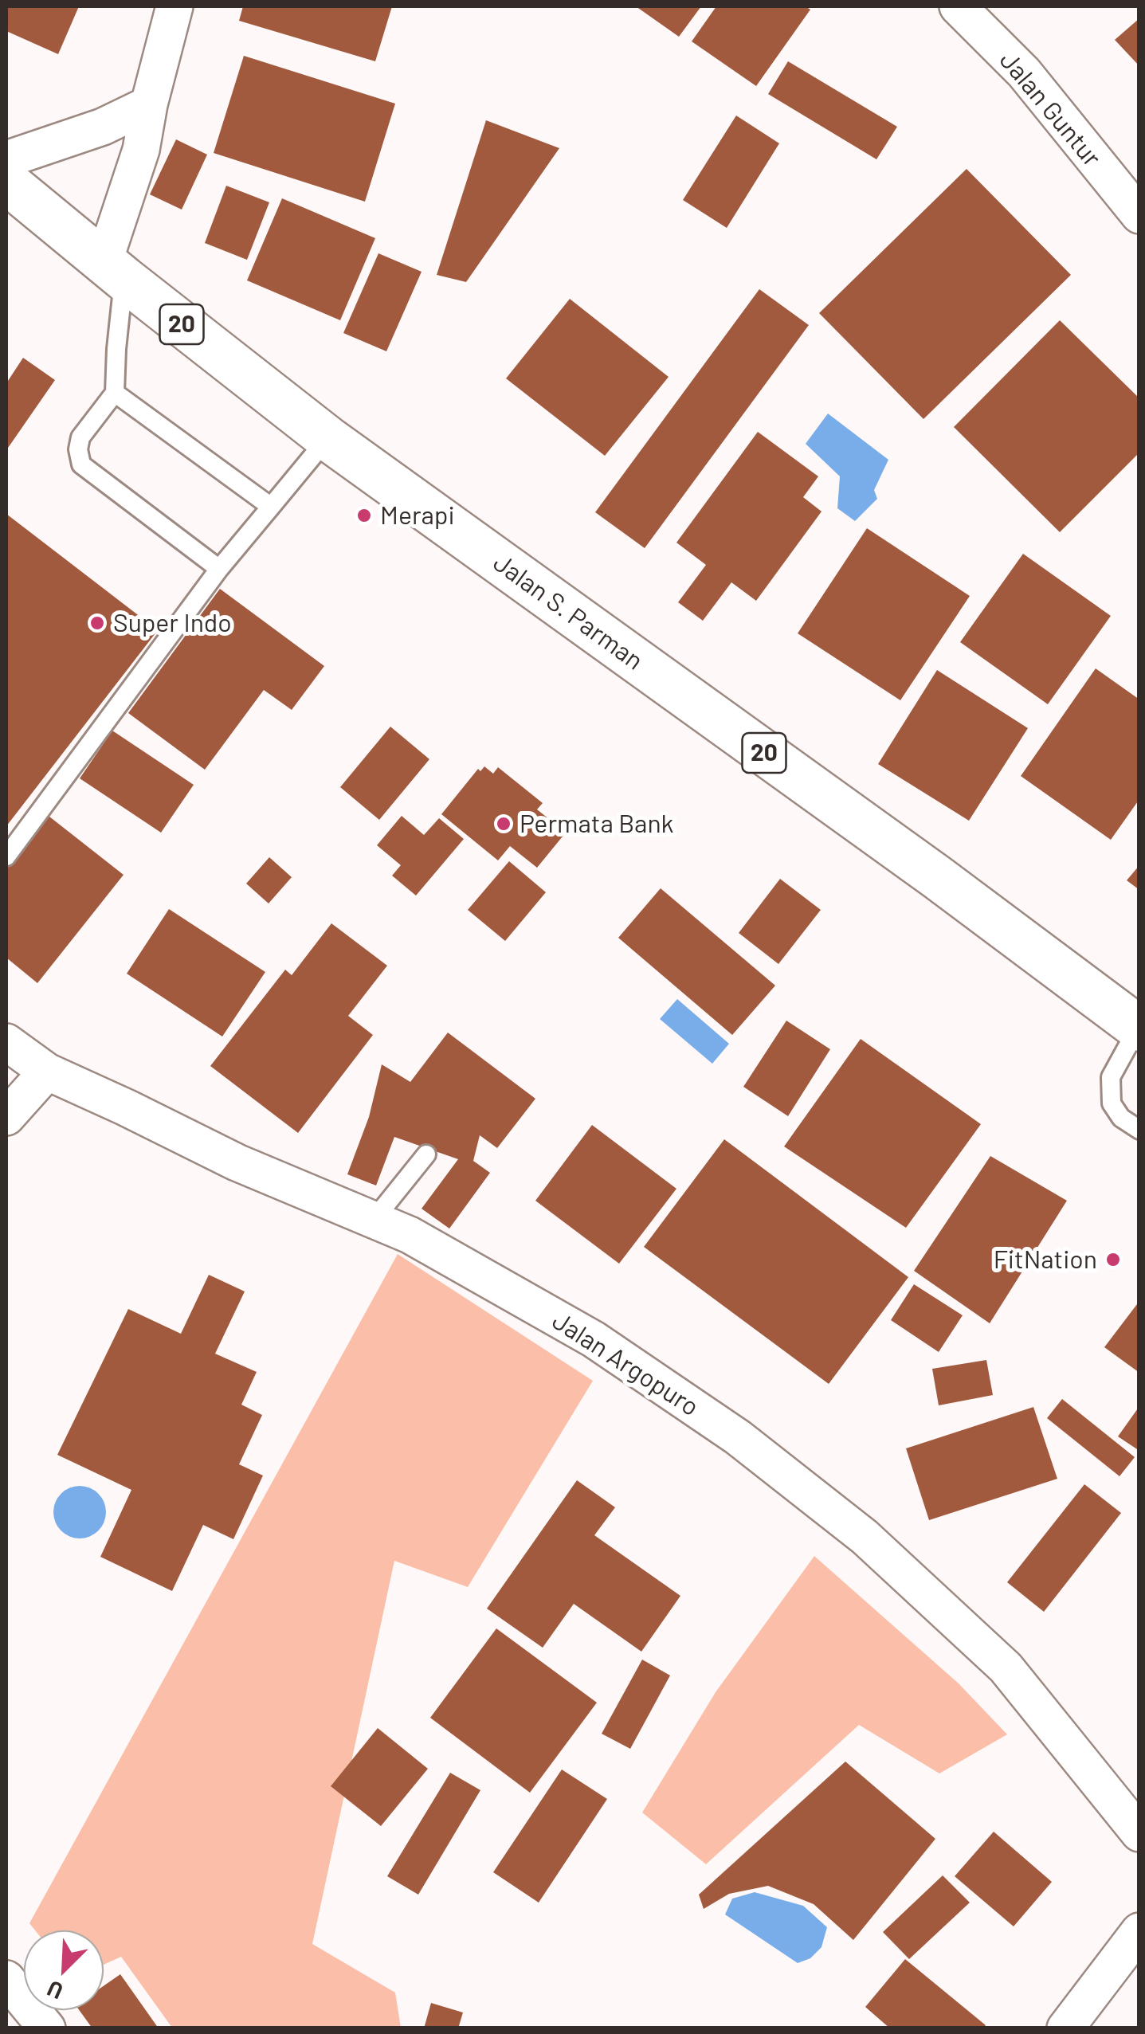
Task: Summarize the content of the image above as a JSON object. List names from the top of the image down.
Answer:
{
  "streets": {
    "highway": ["20", "Jalan S. Parman"],
    "street": ["Jalan Guntur", "Jalan Argopuro"]
  },
  "places": [
    "Merapi",
    "Super Indo",
    "Permata Bank",
    "FitNation"
  ],
  "north": "bottom left"
}
